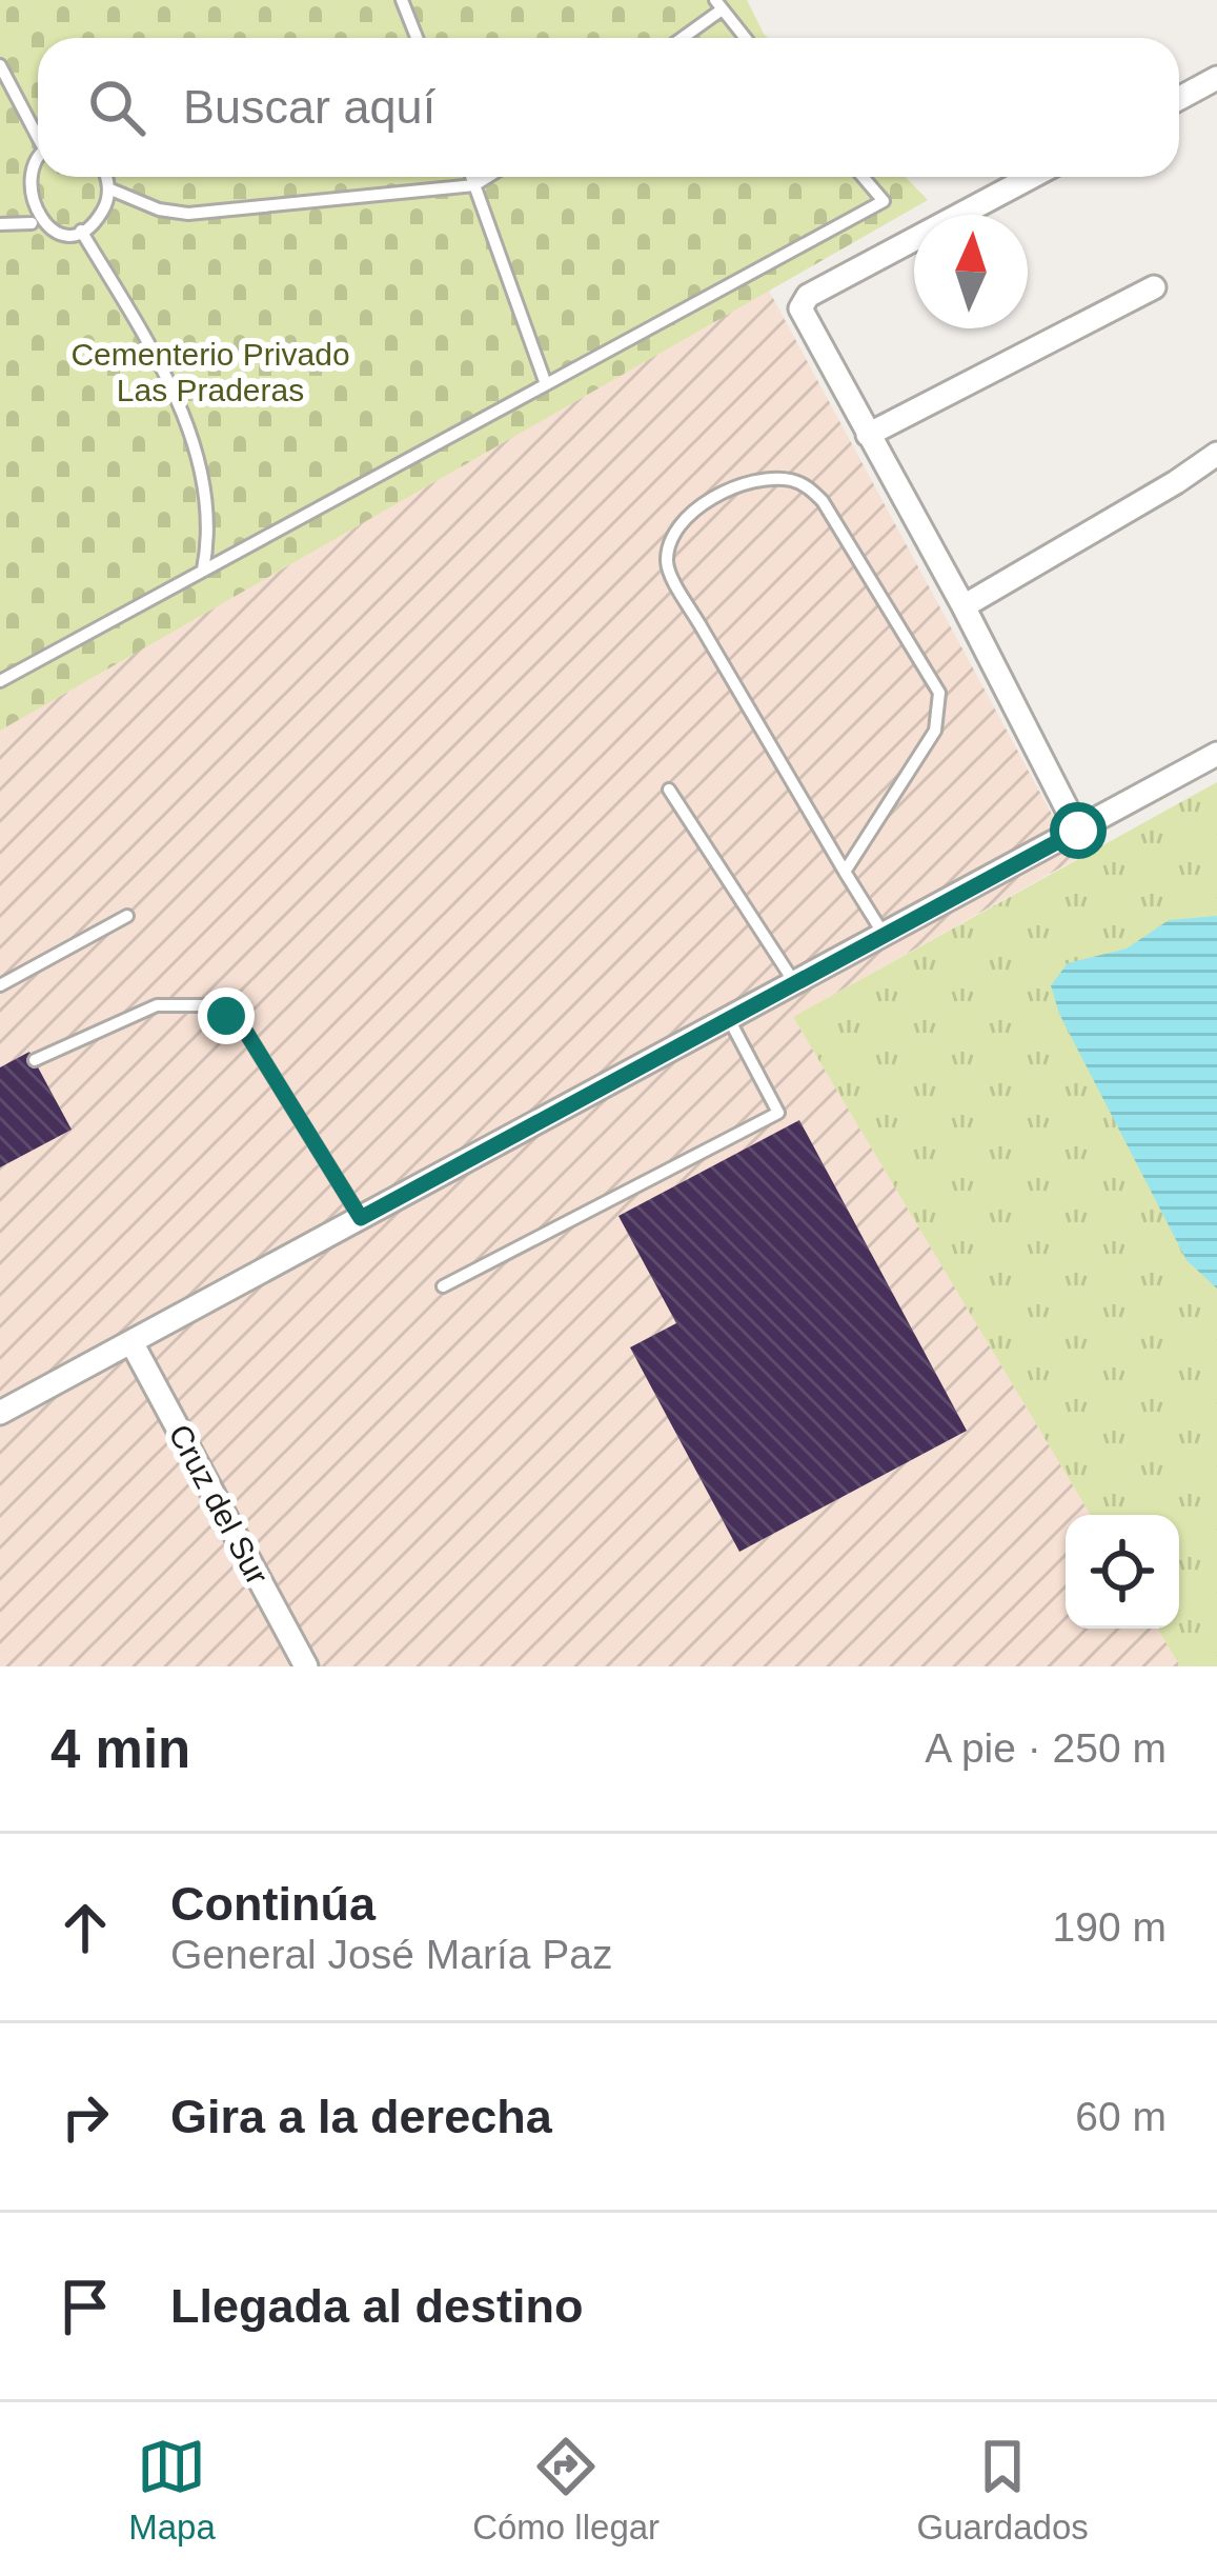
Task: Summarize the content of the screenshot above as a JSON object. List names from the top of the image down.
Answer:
{
  "streets": {
    "street": ["Cruz del Sur"]
  },
  "parks": ["Cementerio Privado Las Praderas"],
  "north": "top",
  "page": {
    "search": "Buscar aquí",
    "heading": ["4 min", "A pie · 250 m"],
    "list": [
      ["Continúa", "General José María Paz", "190 m"],
      ["Gira a la derecha", "60 m"],
      "Llegada al destino"
    ],
    "nav": ["Mapa", "Cómo llegar", "Guardados"]
  }
}
